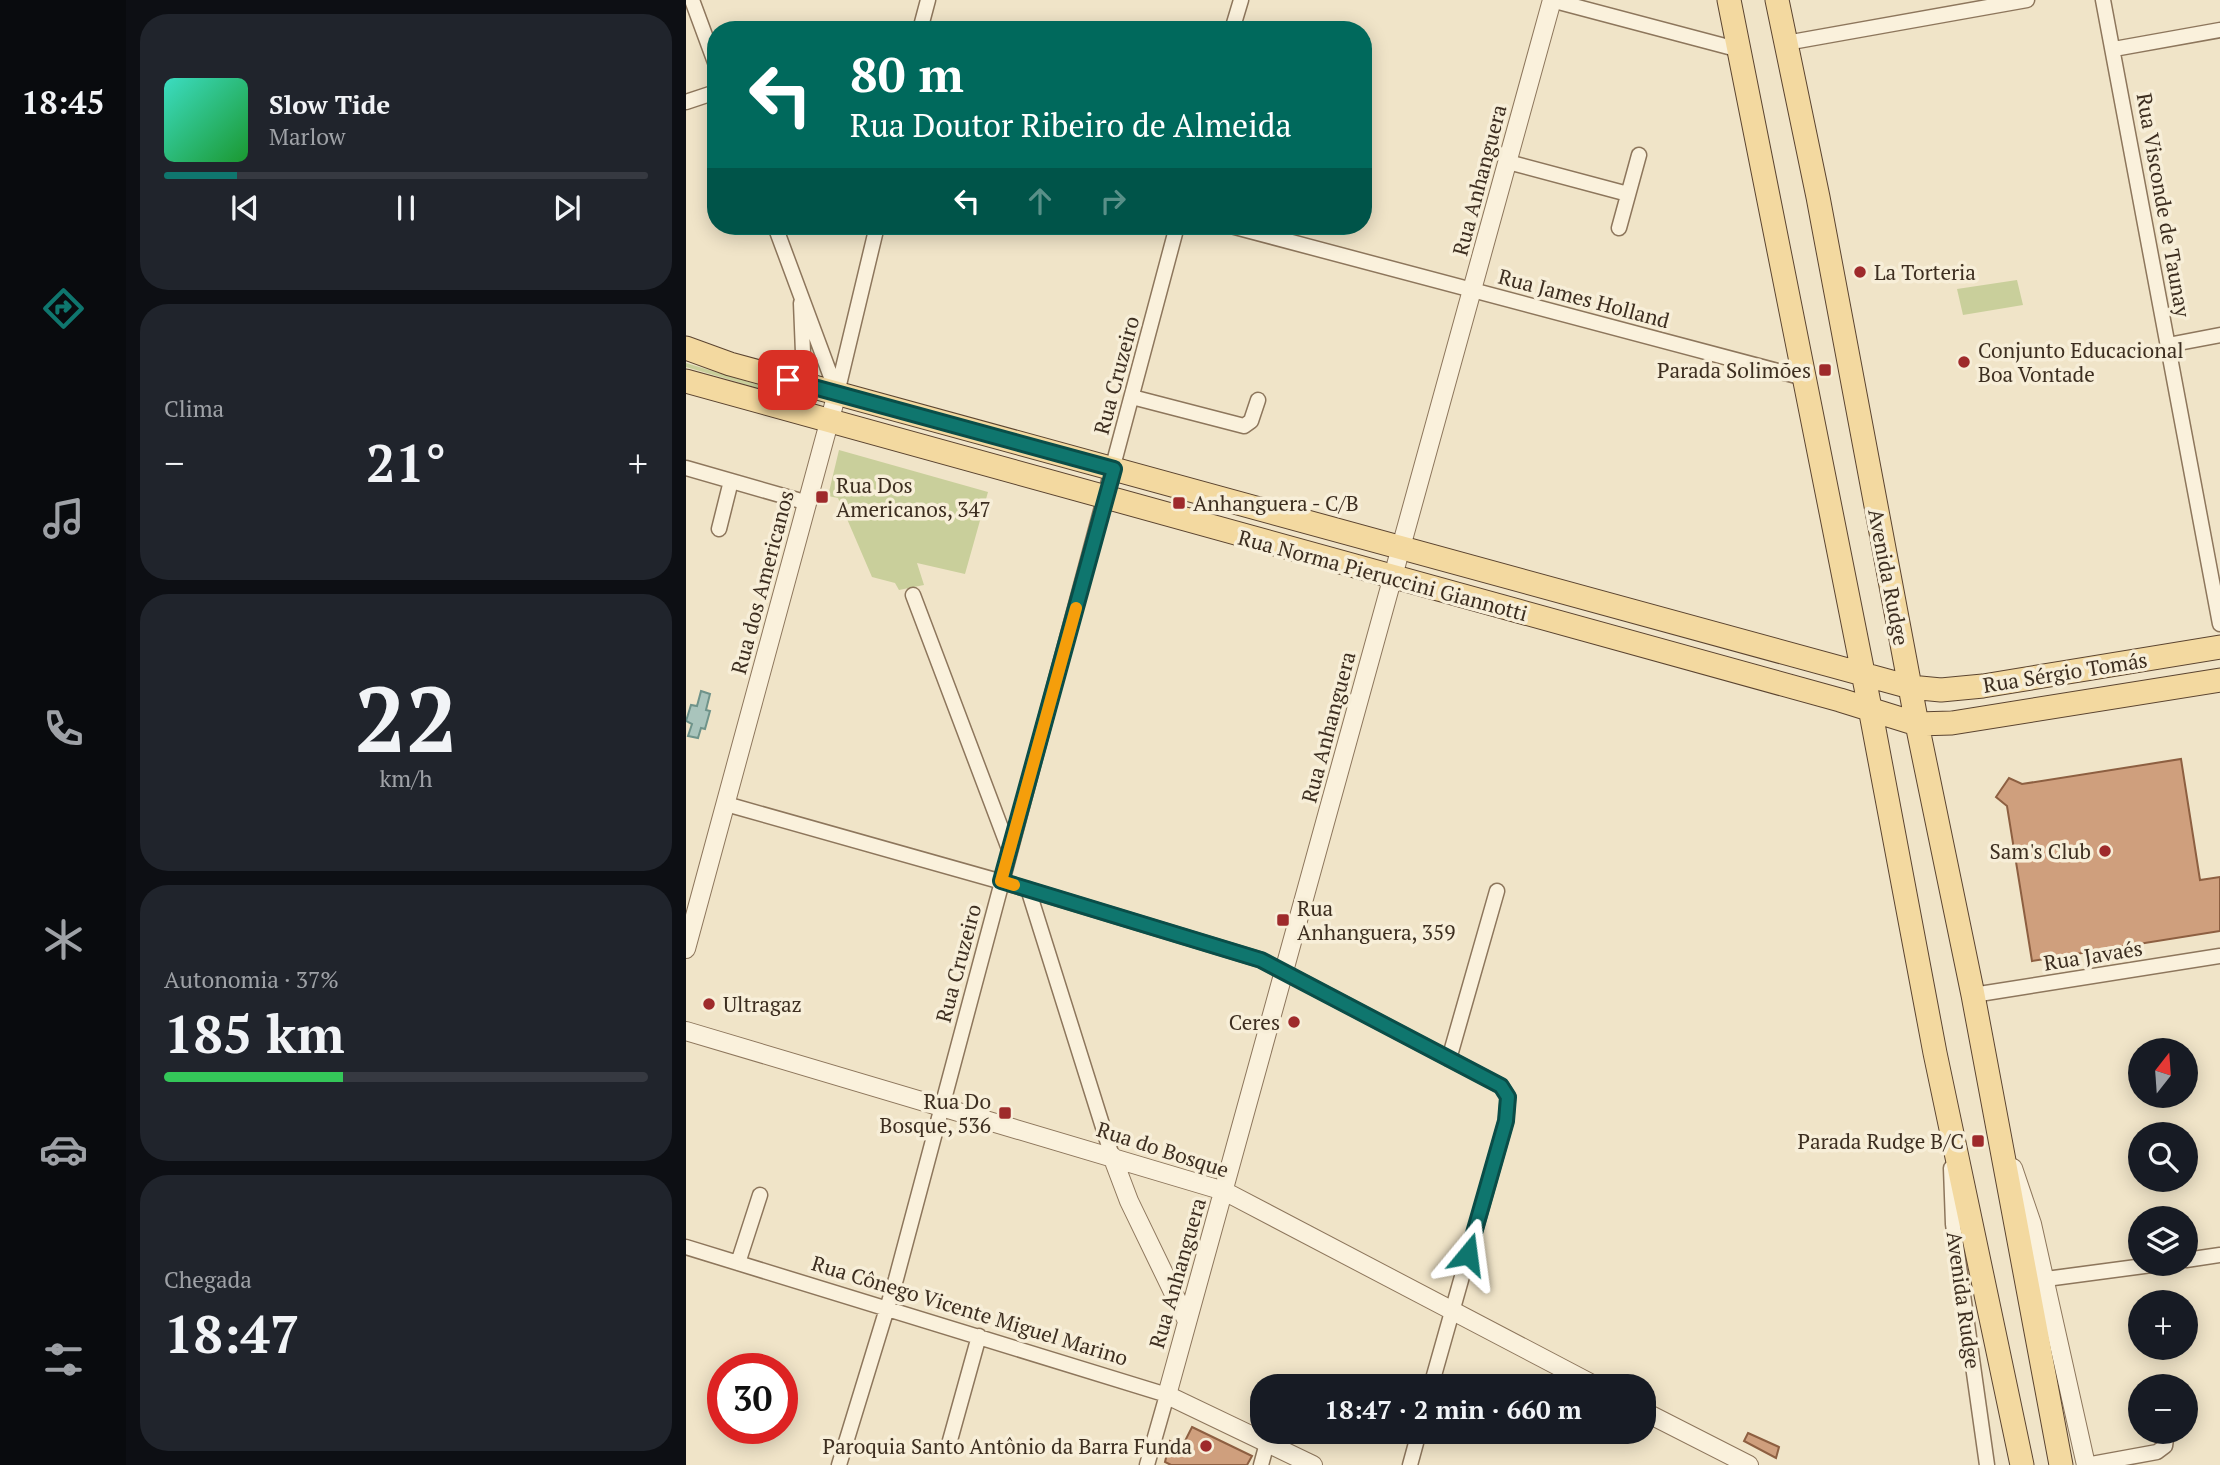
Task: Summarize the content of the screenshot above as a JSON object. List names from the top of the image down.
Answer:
{
  "streets": {
    "main road": ["Rua Norma Pieruccini Giannotti", "Avenida Rudge", "Rua Sérgio Tomás"],
    "street": [
      "Rua Anhanguera",
      "Rua Visconde de Taunay",
      "Rua James Holland",
      "Rua Cruzeiro",
      "Rua dos Americanos",
      "Rua Javaés",
      "Rua do Bosque",
      "Rua Cônego Vicente Miguel Marino"
    ]
  },
  "crossings": [
    ["Rua Anhanguera", "Rua James Holland"],
    ["Rua Anhanguera", "Rua Norma Pieruccini Giannotti"],
    ["Rua Anhanguera", "Rua do Bosque"],
    ["Rua Anhanguera", "Rua Cônego Vicente Miguel Marino"],
    ["Rua James Holland", "Avenida Rudge"],
    ["Rua Cruzeiro", "Rua Norma Pieruccini Giannotti"],
    ["Rua Cruzeiro", "Rua do Bosque"],
    ["Rua Cruzeiro", "Rua Cônego Vicente Miguel Marino"],
    ["Rua Norma Pieruccini Giannotti", "Avenida Rudge"],
    ["Rua Norma Pieruccini Giannotti", "Rua dos Americanos"],
    ["Rua Norma Pieruccini Giannotti", "Rua Sérgio Tomás"],
    ["Avenida Rudge", "Rua Sérgio Tomás"],
    ["Avenida Rudge", "Rua Javaés"]
  ],
  "places": {
    "other": [
      "La Torteria",
      "Conjunto Educacional Boa Vontade",
      "Sam's Club",
      "Ultragaz",
      "Ceres",
      "Paroquia Santo Antônio da Barra Funda"
    ],
    "transit": [
      "Parada Solimões",
      "Rua Dos Americanos, 347",
      "Anhanguera - C/B",
      "Rua Anhanguera, 359",
      "Rua Do Bosque, 536",
      "Parada Rudge B/C"
    ]
  },
  "north": "top",
  "page": {
    "tabs": "18:45",
    "turn": ["80 m", "Rua Doutor Ribeiro de Almeida"],
    "song": ["Slow Tide", "Marlow"],
    "tile": [
      "Clima",
      ["22", "km/h"],
      ["Autonomia · 37%", "185 km"],
      ["Chegada", "18:47"]
    ],
    "heat": ["−", "21°", "+"],
    "map_buttons": ["+", "−"],
    "limit": "30",
    "trip": "18:47 · 2 min · 660 m"
  }
}
